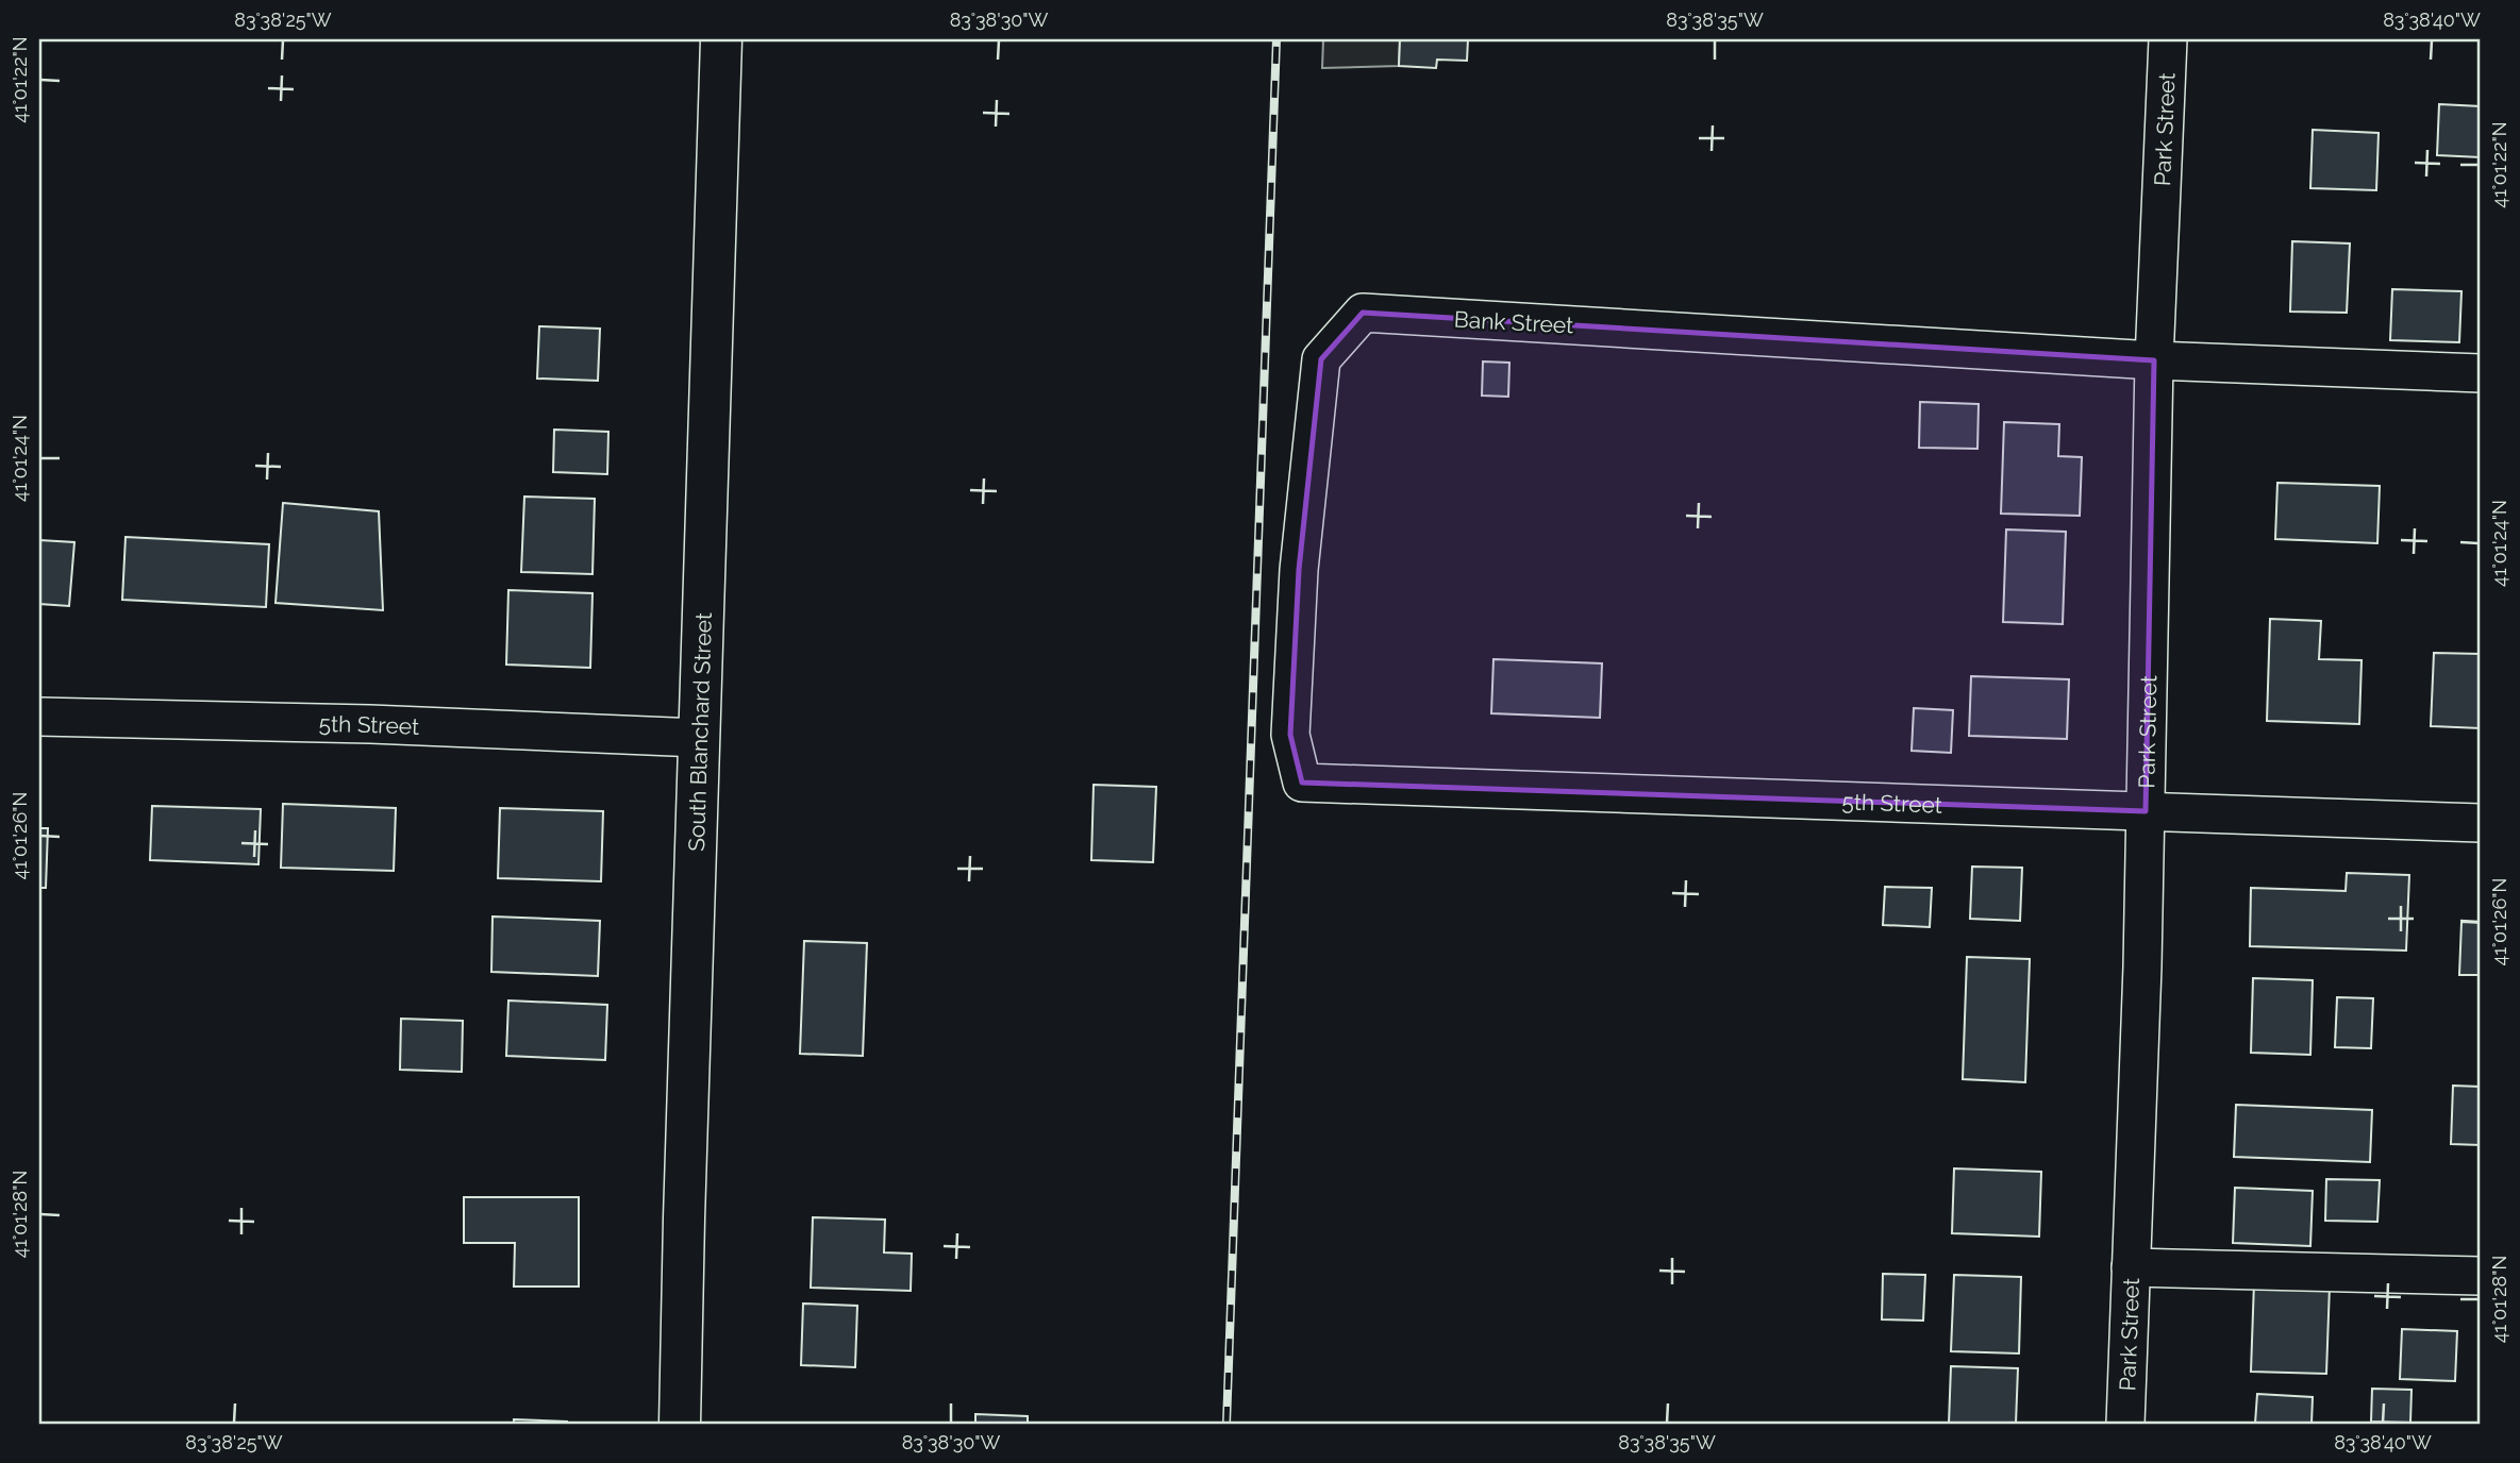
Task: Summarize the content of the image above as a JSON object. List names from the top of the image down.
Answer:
{
  "streets": {
    "street": [
      "Park Street",
      "Bank Street",
      "5th Street",
      "South Blanchard Street"
    ]
  },
  "crossings": [
    ["Park Street", "Bank Street"],
    ["Park Street", "5th Street"],
    ["Bank Street", "5th Street"],
    ["5th Street", "South Blanchard Street"]
  ],
  "coordinates": [
    "83°38'25\"W",
    "83°38'30\"W",
    "83°38'35\"W",
    "83°38'40\"W",
    "41°01'22\"N",
    "41°01'24\"N",
    "41°01'26\"N",
    "41°01'28\"N"
  ]
}
